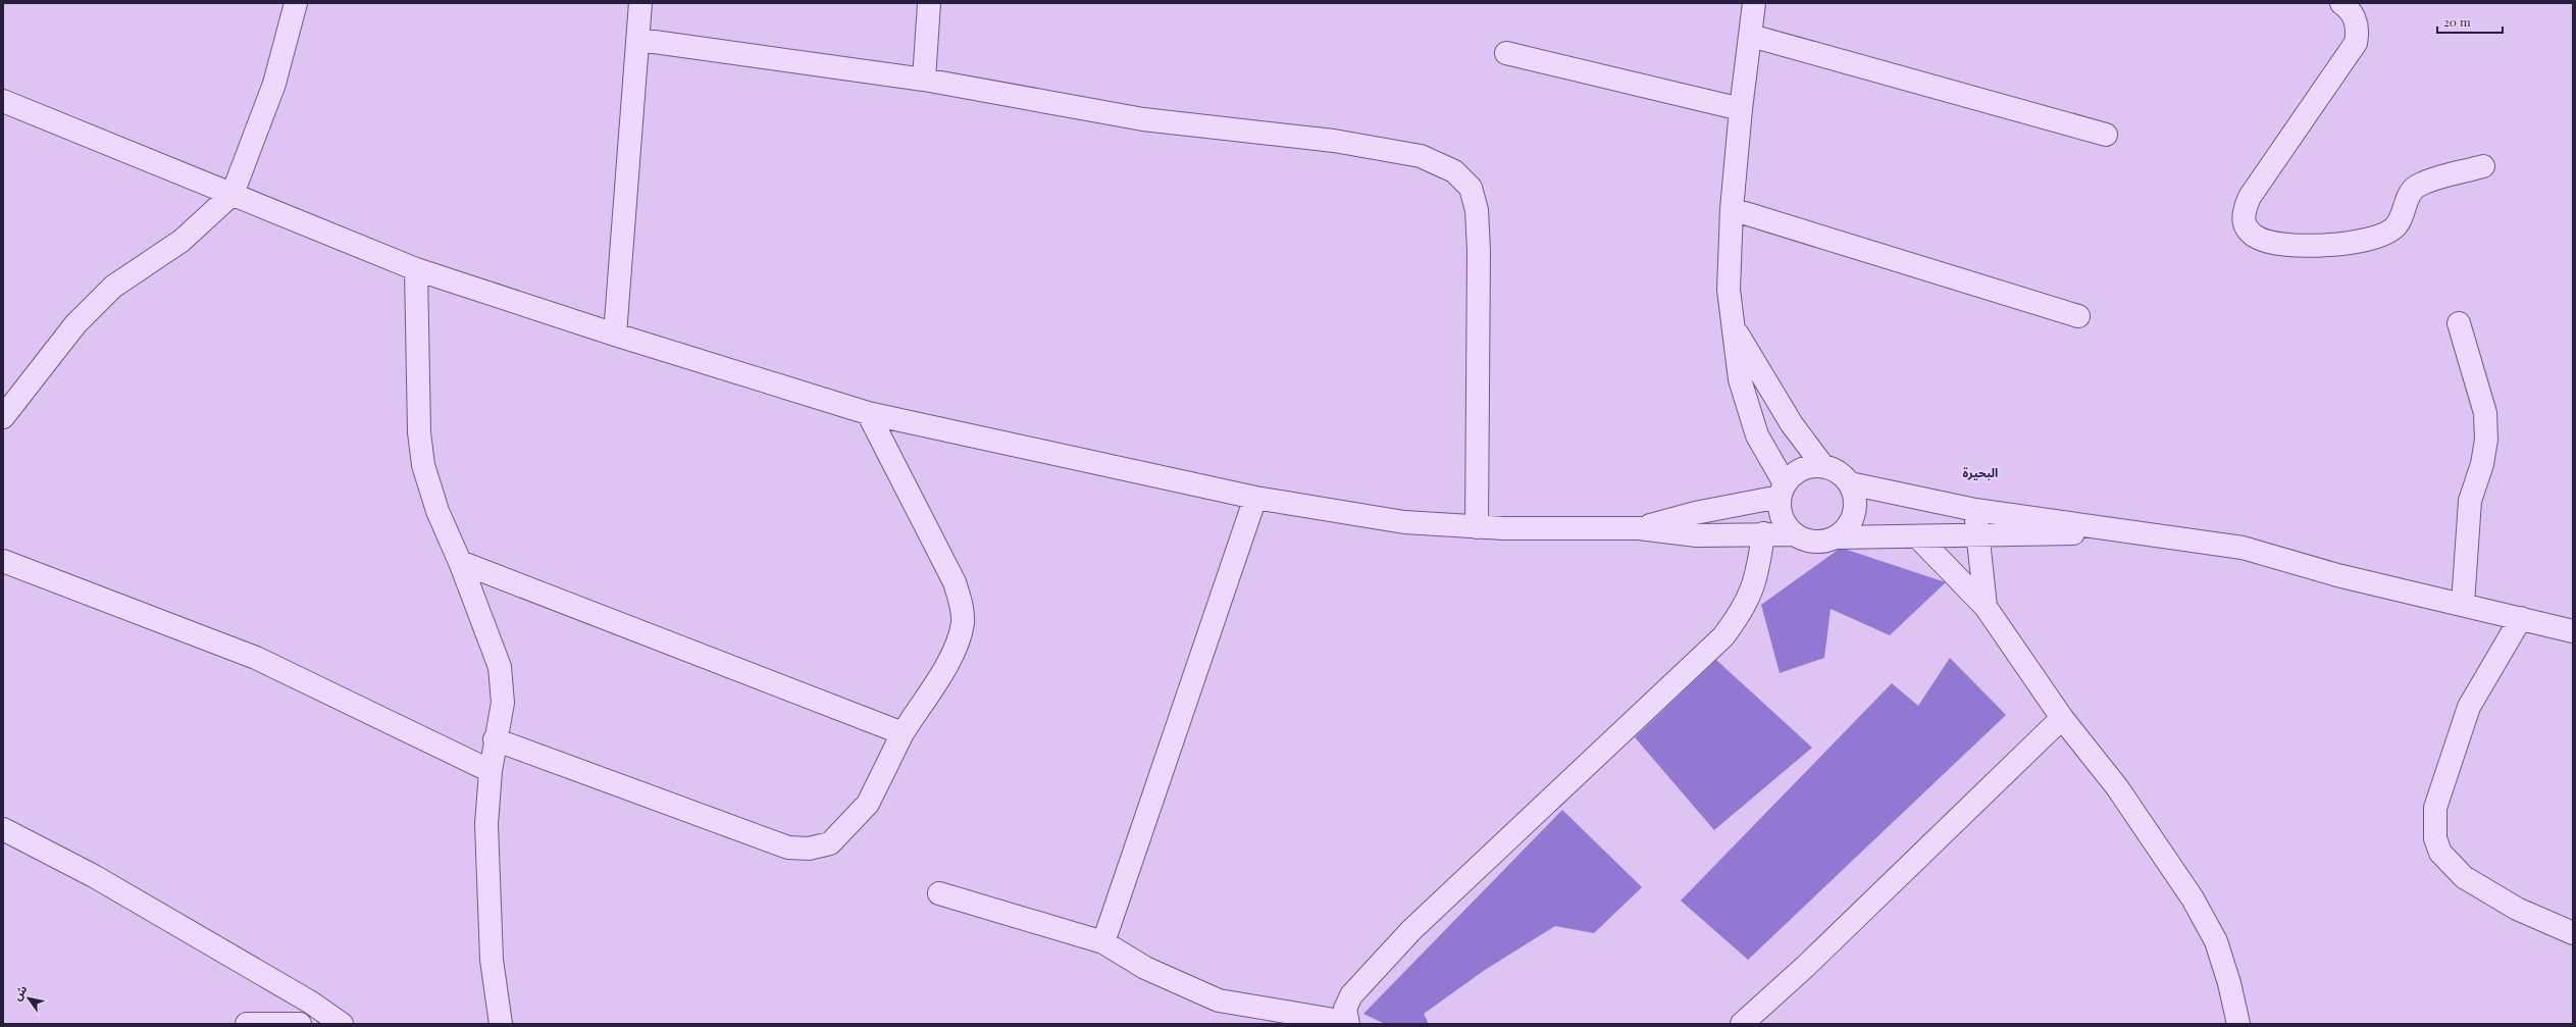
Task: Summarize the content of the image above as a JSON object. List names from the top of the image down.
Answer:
{
  "districts": ["البحيرة"],
  "scale_bar": "20 m",
  "north": "top left"
}
